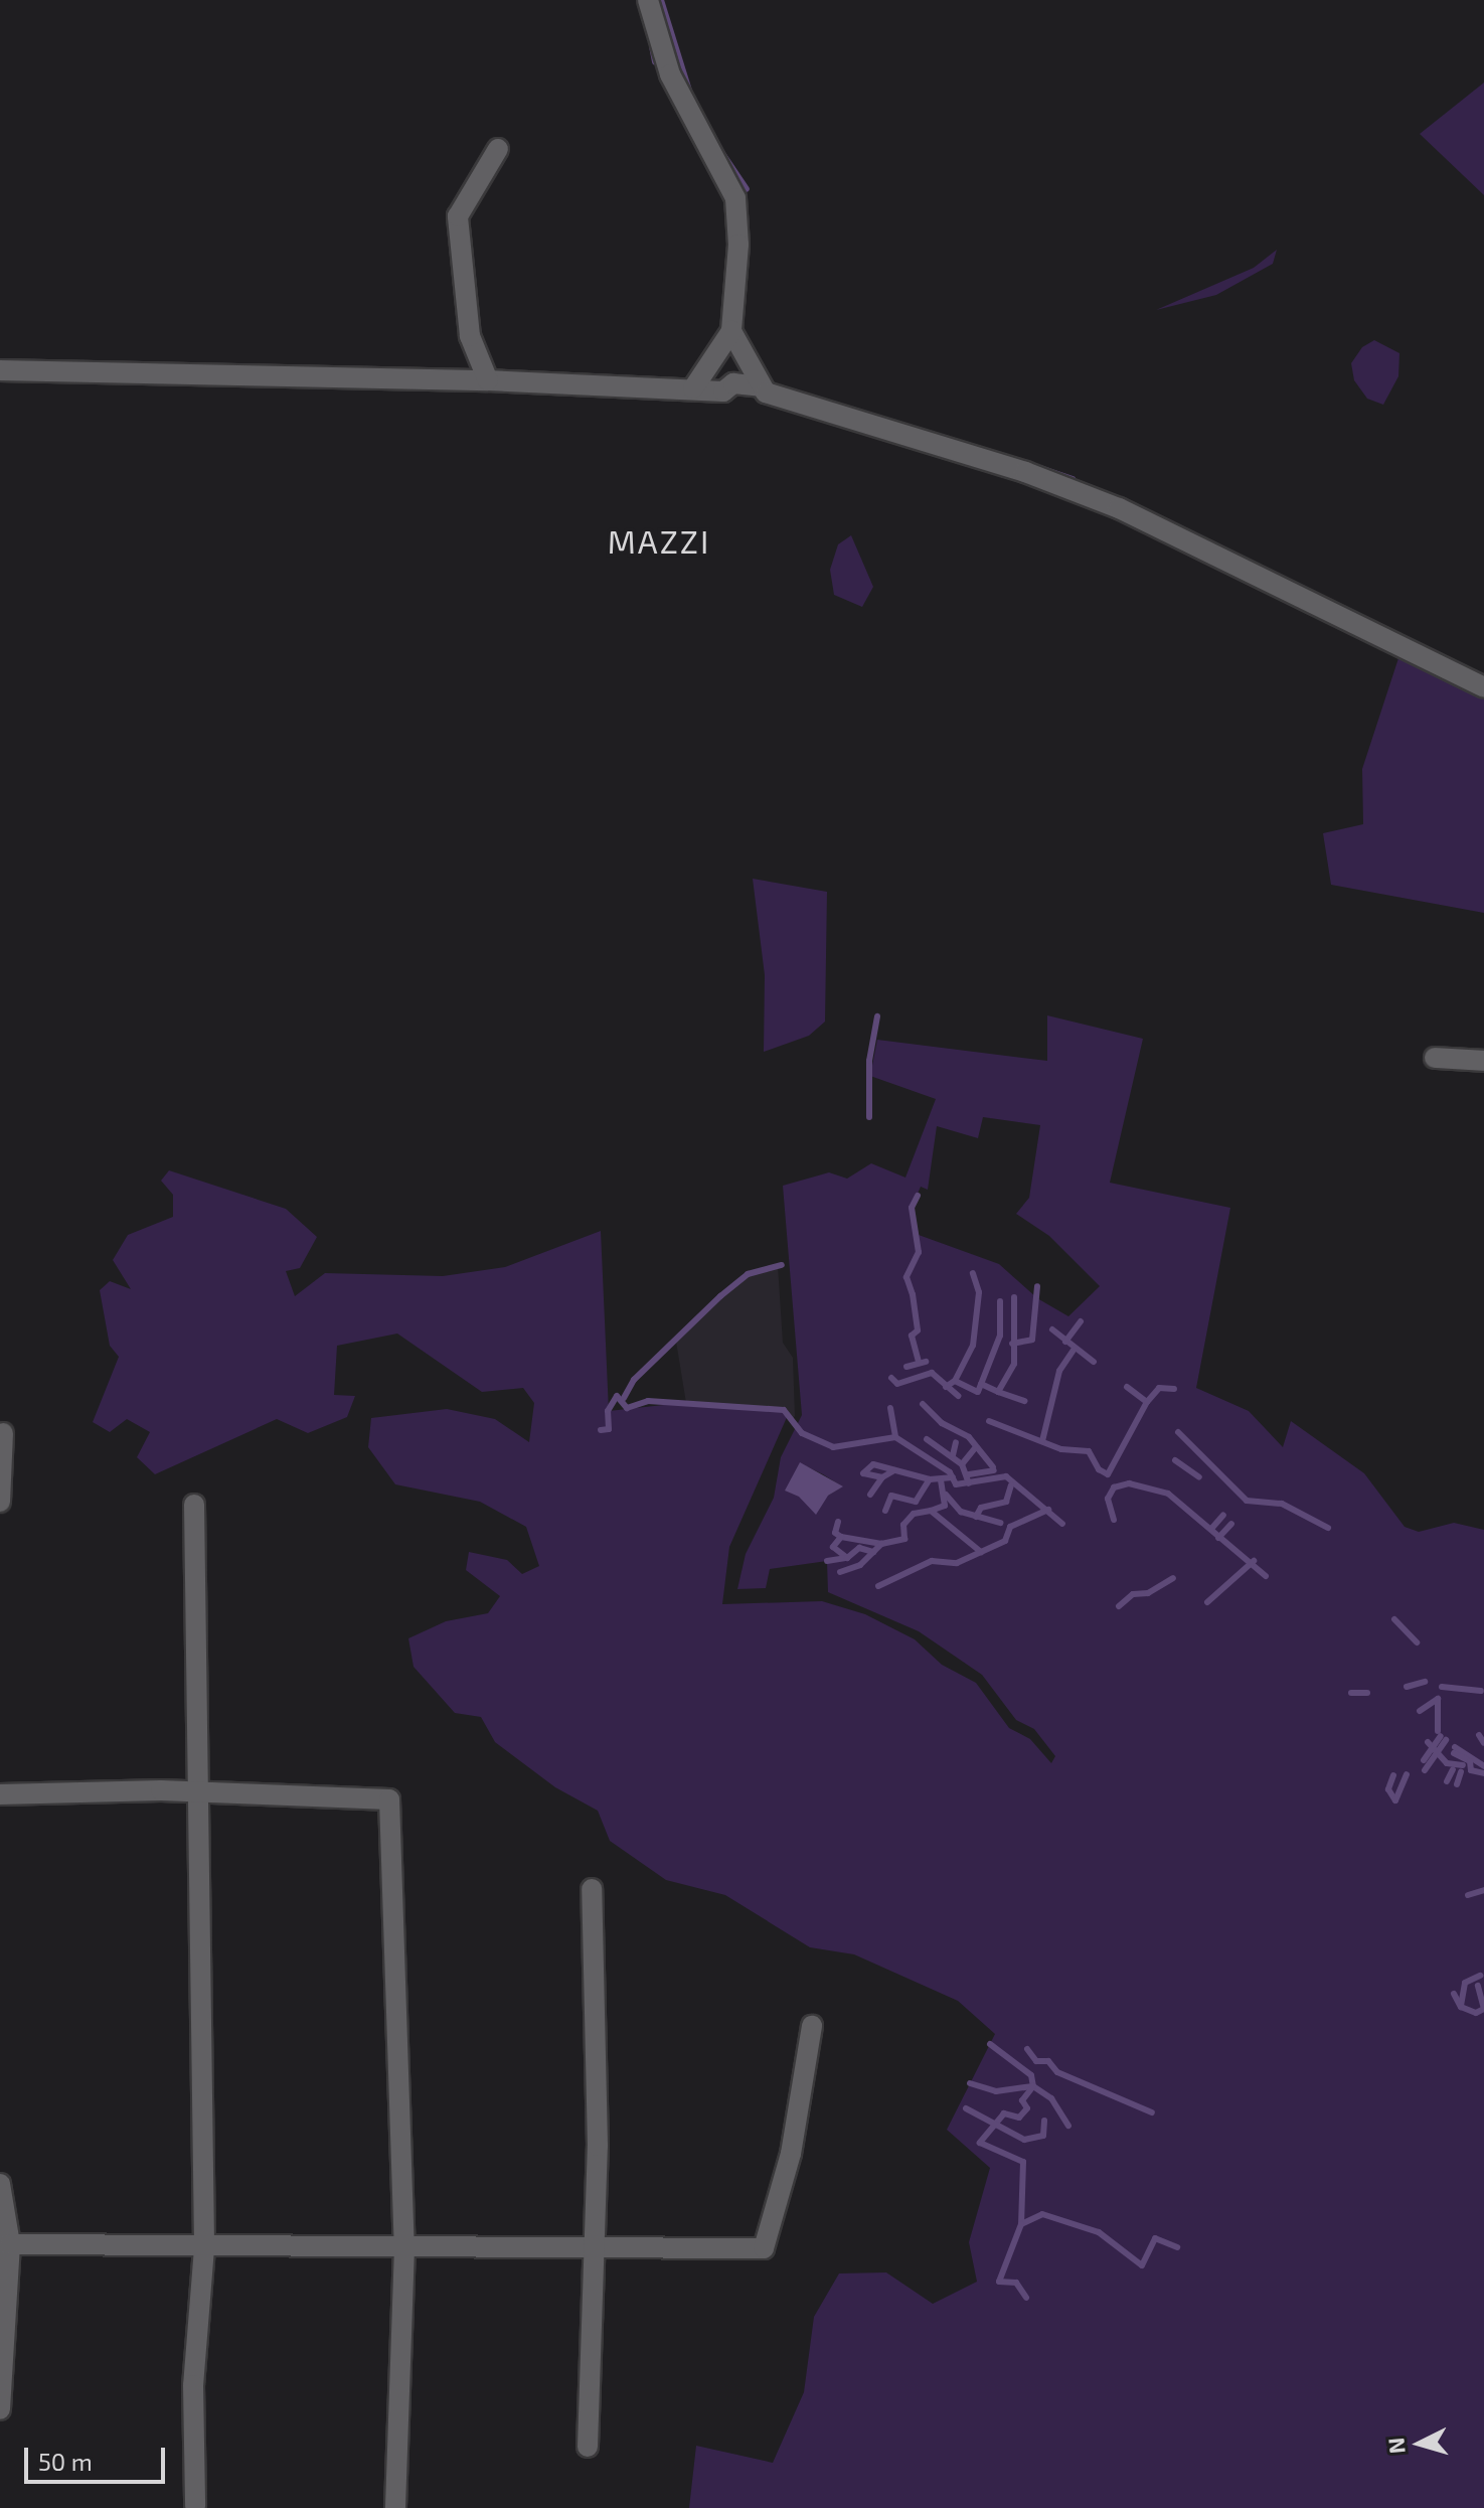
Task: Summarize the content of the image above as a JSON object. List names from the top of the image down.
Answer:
{
  "districts": ["MAZZI"],
  "scale_bar": "50 m",
  "north": "left"
}
